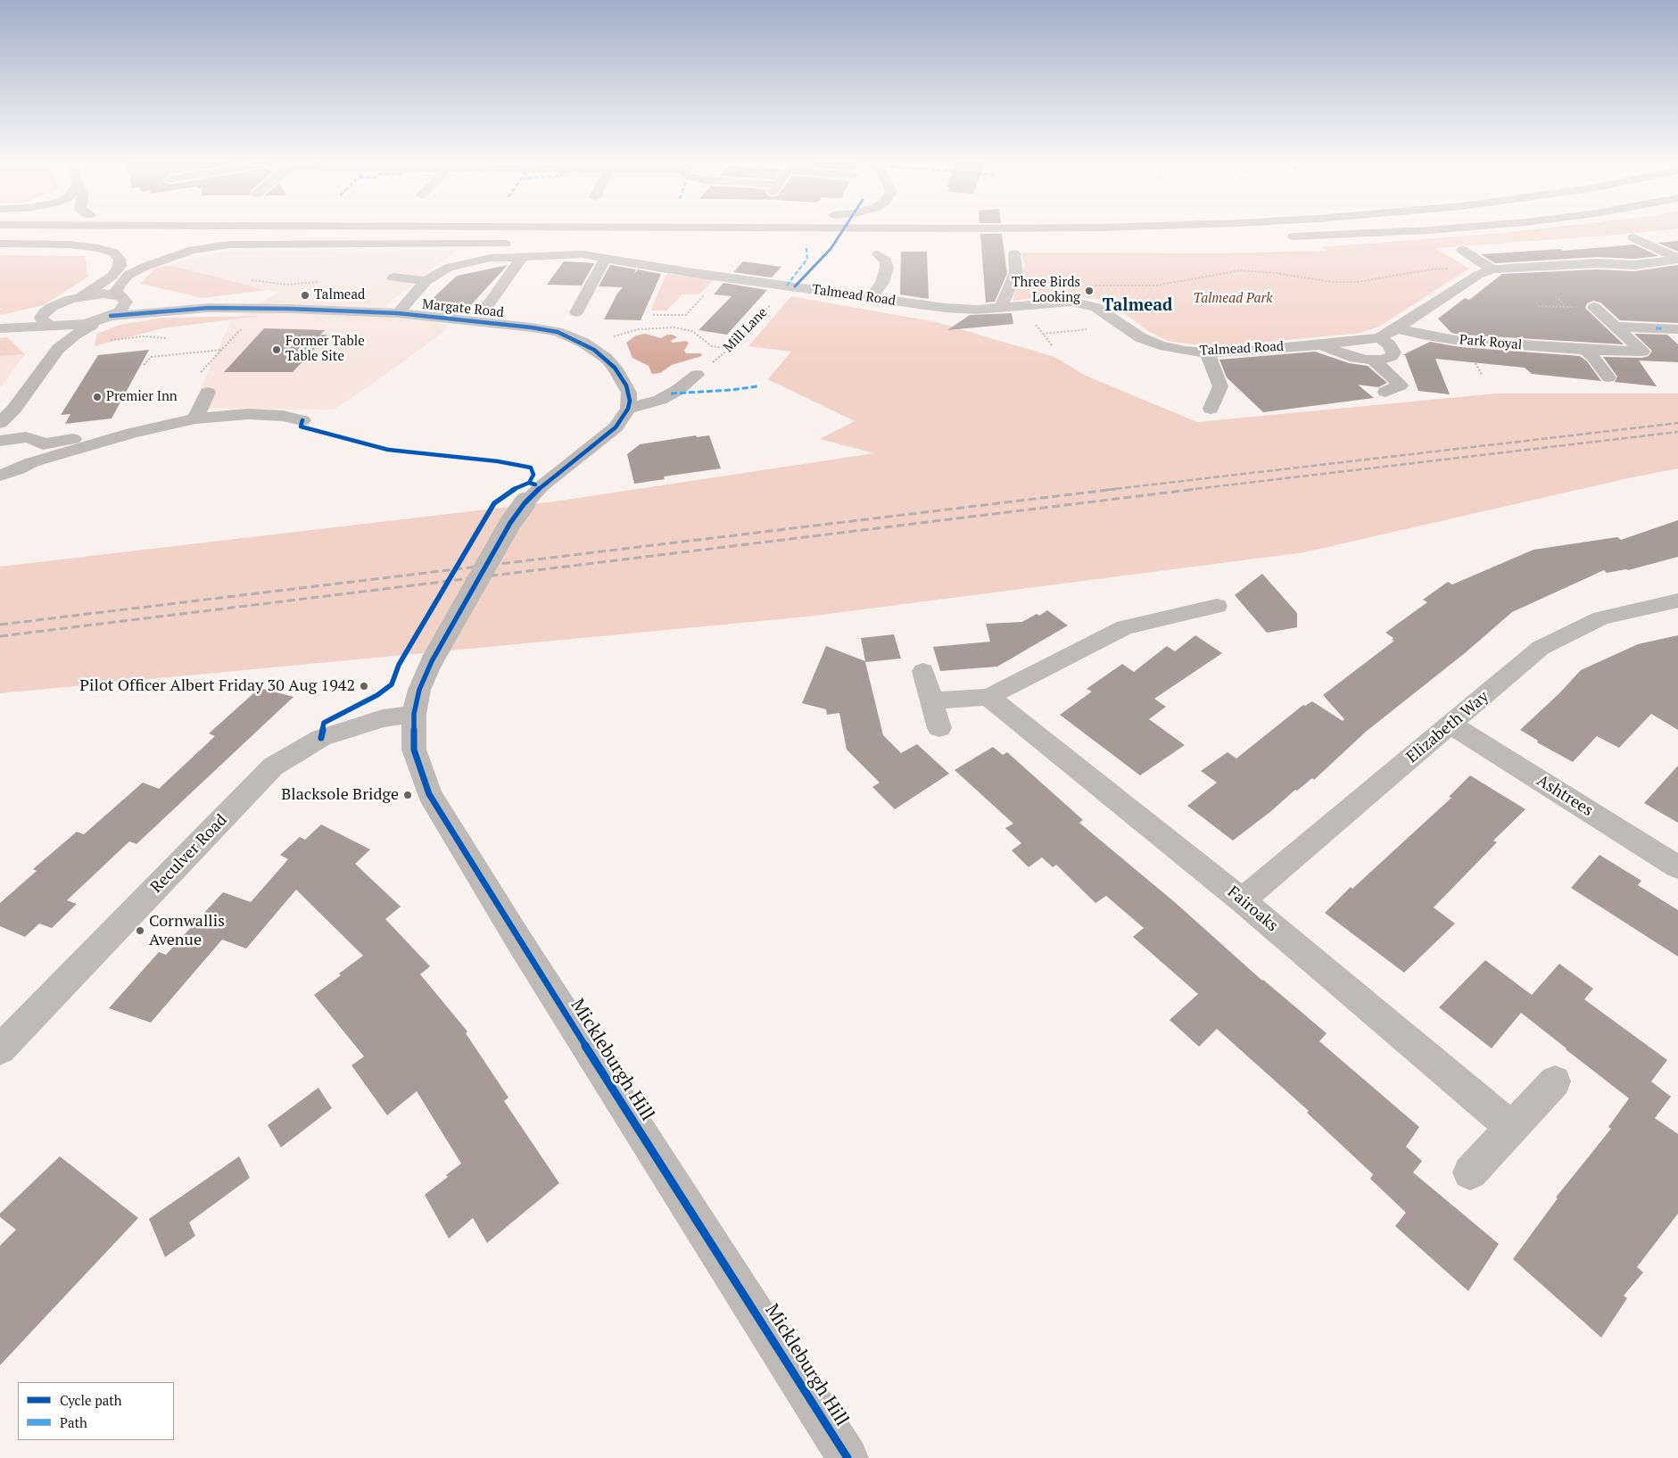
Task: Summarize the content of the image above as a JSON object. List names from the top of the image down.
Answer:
{
  "streets": {
    "street": [
      "Talmead Road",
      "Margate Road",
      "Park Royal",
      "Elizabeth Way",
      "Ashtrees",
      "Reculver Road",
      "Fairoaks",
      "Mickleburgh Hill"
    ],
    "path": ["Mill Lane"]
  },
  "crossings": [
    ["Talmead Road", "Margate Road"],
    ["Talmead Road", "Mill Lane"],
    ["Talmead Road", "Park Royal"],
    ["Elizabeth Way", "Ashtrees"],
    ["Elizabeth Way", "Fairoaks"],
    ["Reculver Road", "Mickleburgh Hill"]
  ],
  "districts": ["Talmead"],
  "parks": ["Talmead Park"],
  "places": [
    "Three Birds Looking",
    "Talmead",
    "Former Table Table Site",
    "Premier Inn",
    "Pilot Officer Albert Friday 30 Aug 1942",
    "Blacksole Bridge",
    "Cornwallis Avenue"
  ],
  "legend": ["Cycle path", "Path"]
}
